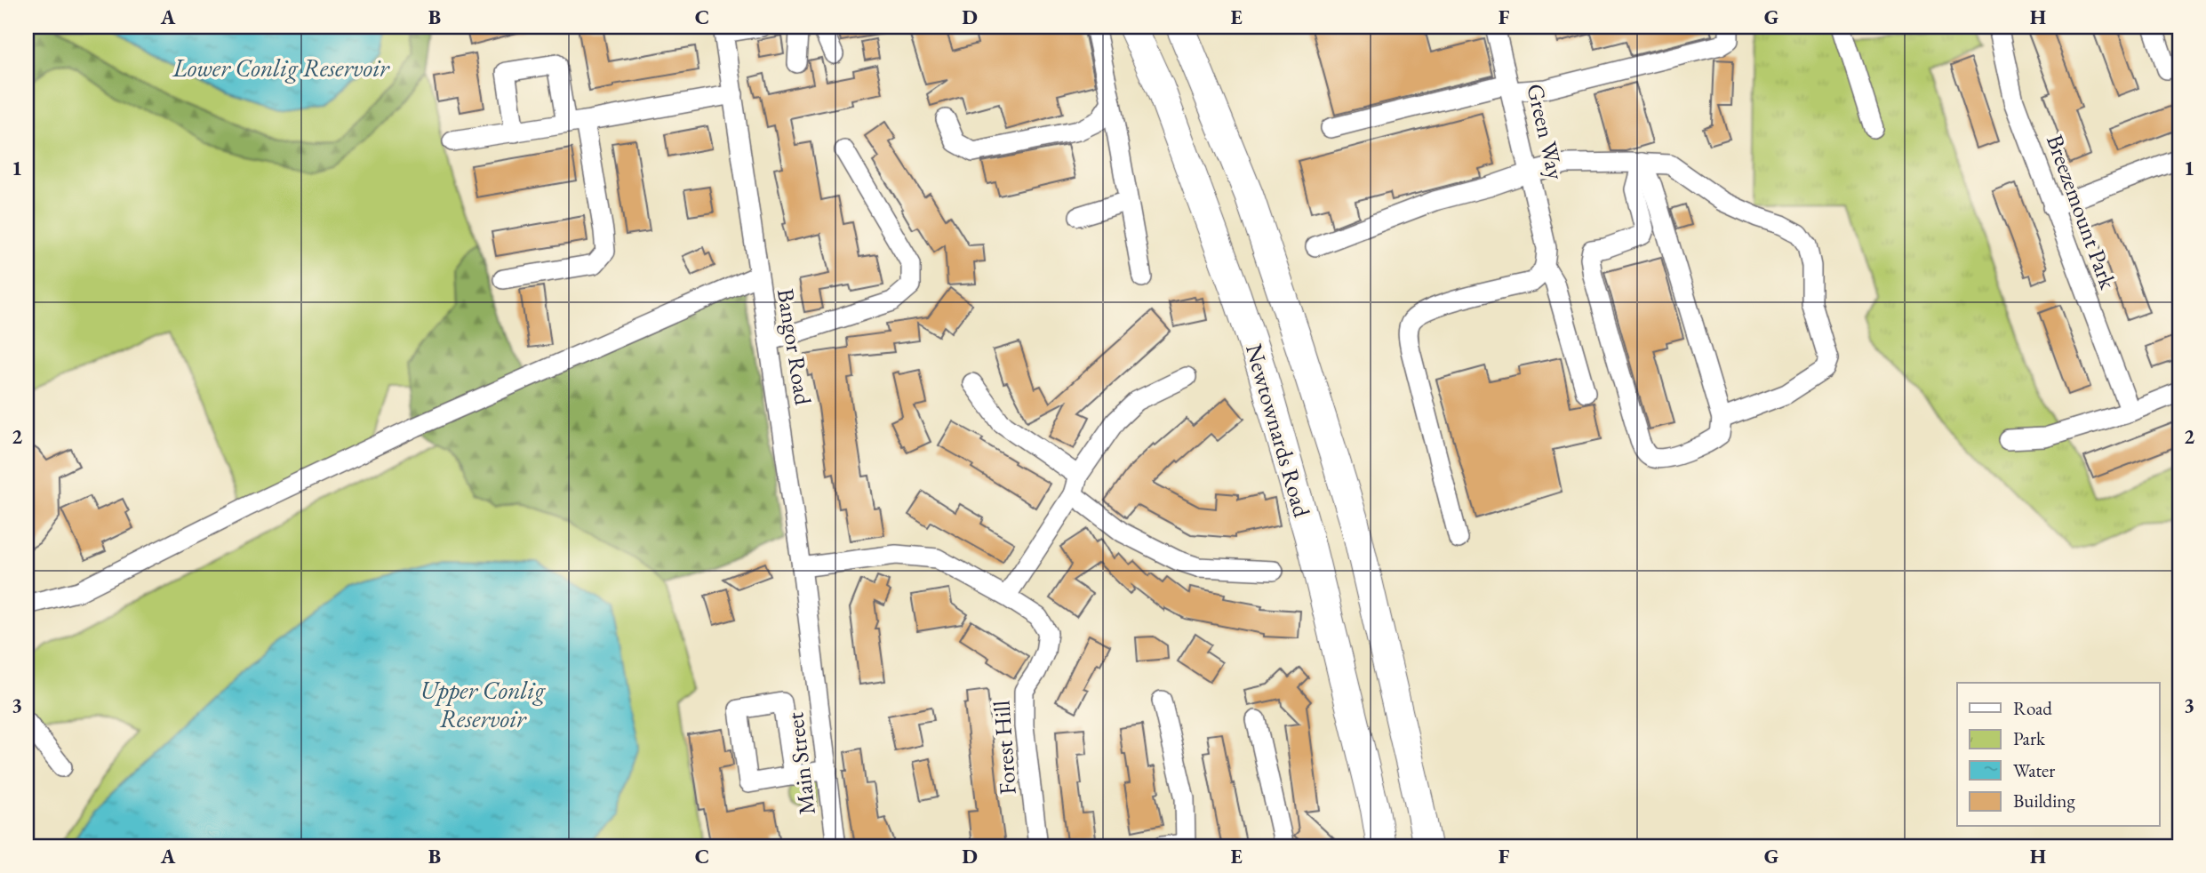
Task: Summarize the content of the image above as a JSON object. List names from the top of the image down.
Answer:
{
  "streets": {
    "highway": ["Newtownards Road"],
    "street": [
      "Green Way",
      "Breezemount Park",
      "Bangor Road",
      "Forest Hill",
      "Main Street"
    ]
  },
  "crossings": [
    ["Bangor Road", "Forest Hill"],
    ["Bangor Road", "Main Street"]
  ],
  "water": ["Lower Conlig Reservoir", "Upper Conlig Reservoir"],
  "legend": [
    "Road",
    "Park",
    "Water",
    "Building"
  ],
  "grid": {
    "columns": [
      "A",
      "B",
      "C",
      "D",
      "E",
      "F",
      "G",
      "H"
    ],
    "rows": ["1", "2", "3"]
  }
}
